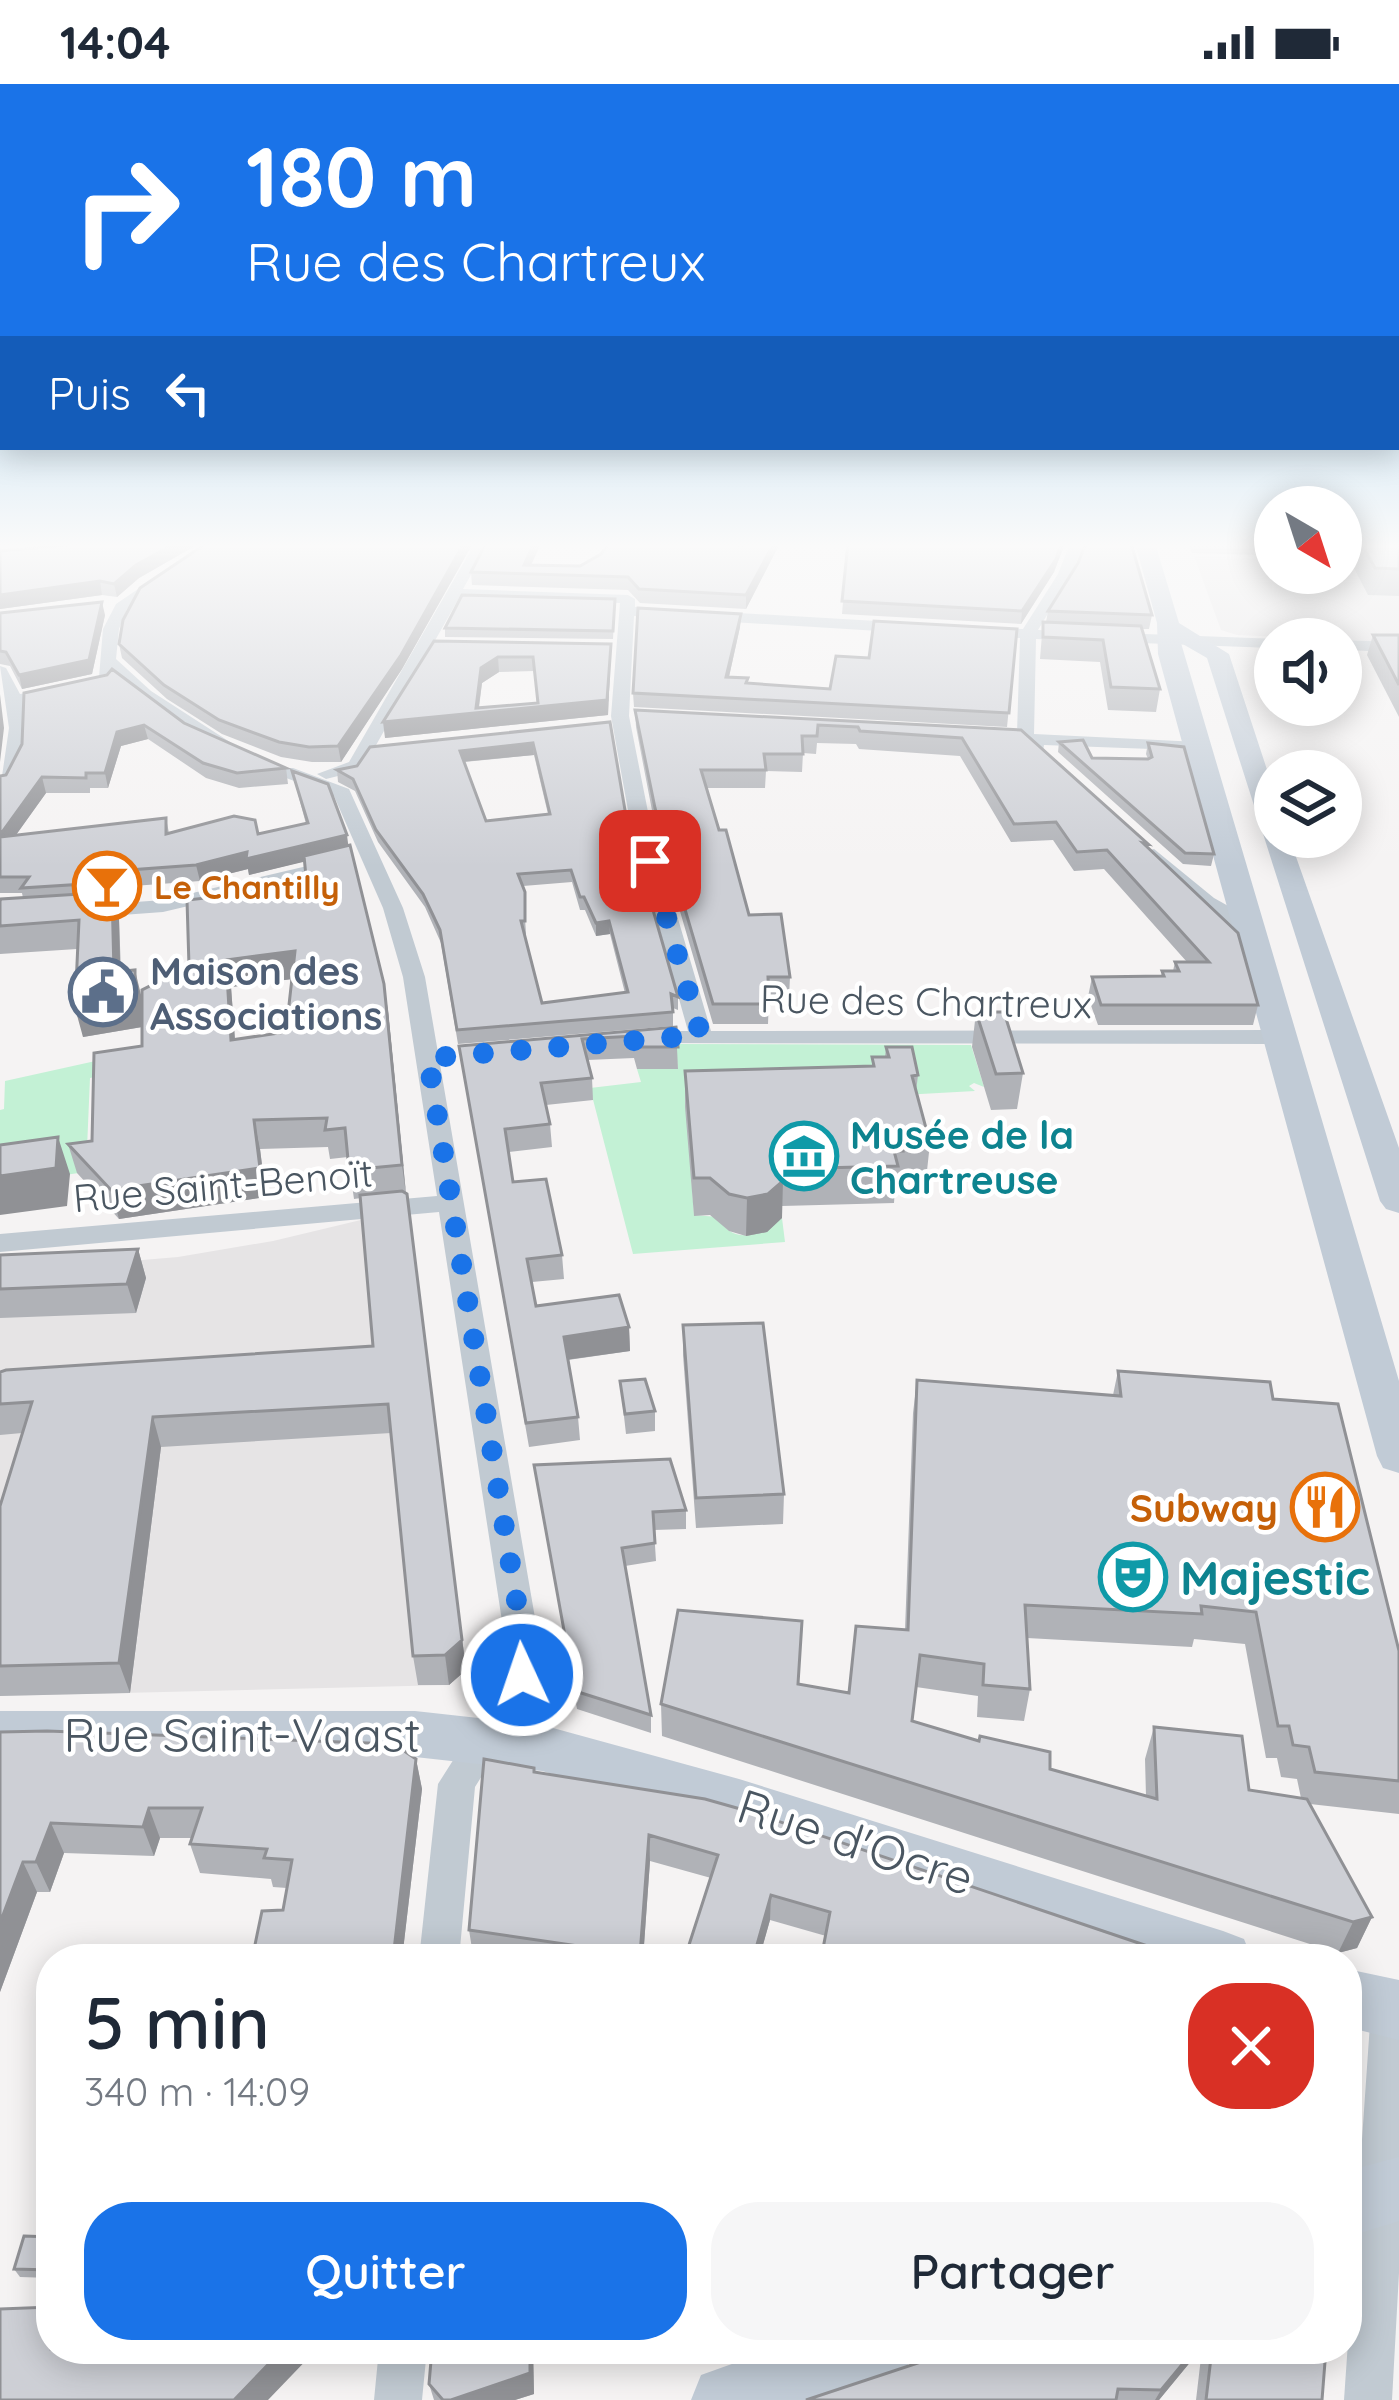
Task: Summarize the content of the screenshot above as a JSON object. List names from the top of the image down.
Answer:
{
  "streets": {
    "main road": ["Rue Saint-Vaast", "Rue d'Ocre"],
    "street": ["Rue des Chartreux", "Rue Saint-Benoït"]
  },
  "crossings": [
    ["Rue Saint-Vaast", "Rue d'Ocre"]
  ],
  "places": {
    "bar": ["Le Chantilly"],
    "public building": ["Maison des Associations"],
    "museum": ["Musée de la Chartreuse"],
    "restaurant": ["Subway"],
    "theatre": ["Majestic"]
  },
  "north": "bottom right",
  "page": {
    "status": "14:04",
    "turn": ["180 m", "Rue des Chartreux"],
    "then": "Puis",
    "heading": ["5 min", "340 m · 14:09"],
    "buttons": ["Quitter", "Partager"]
  }
}
